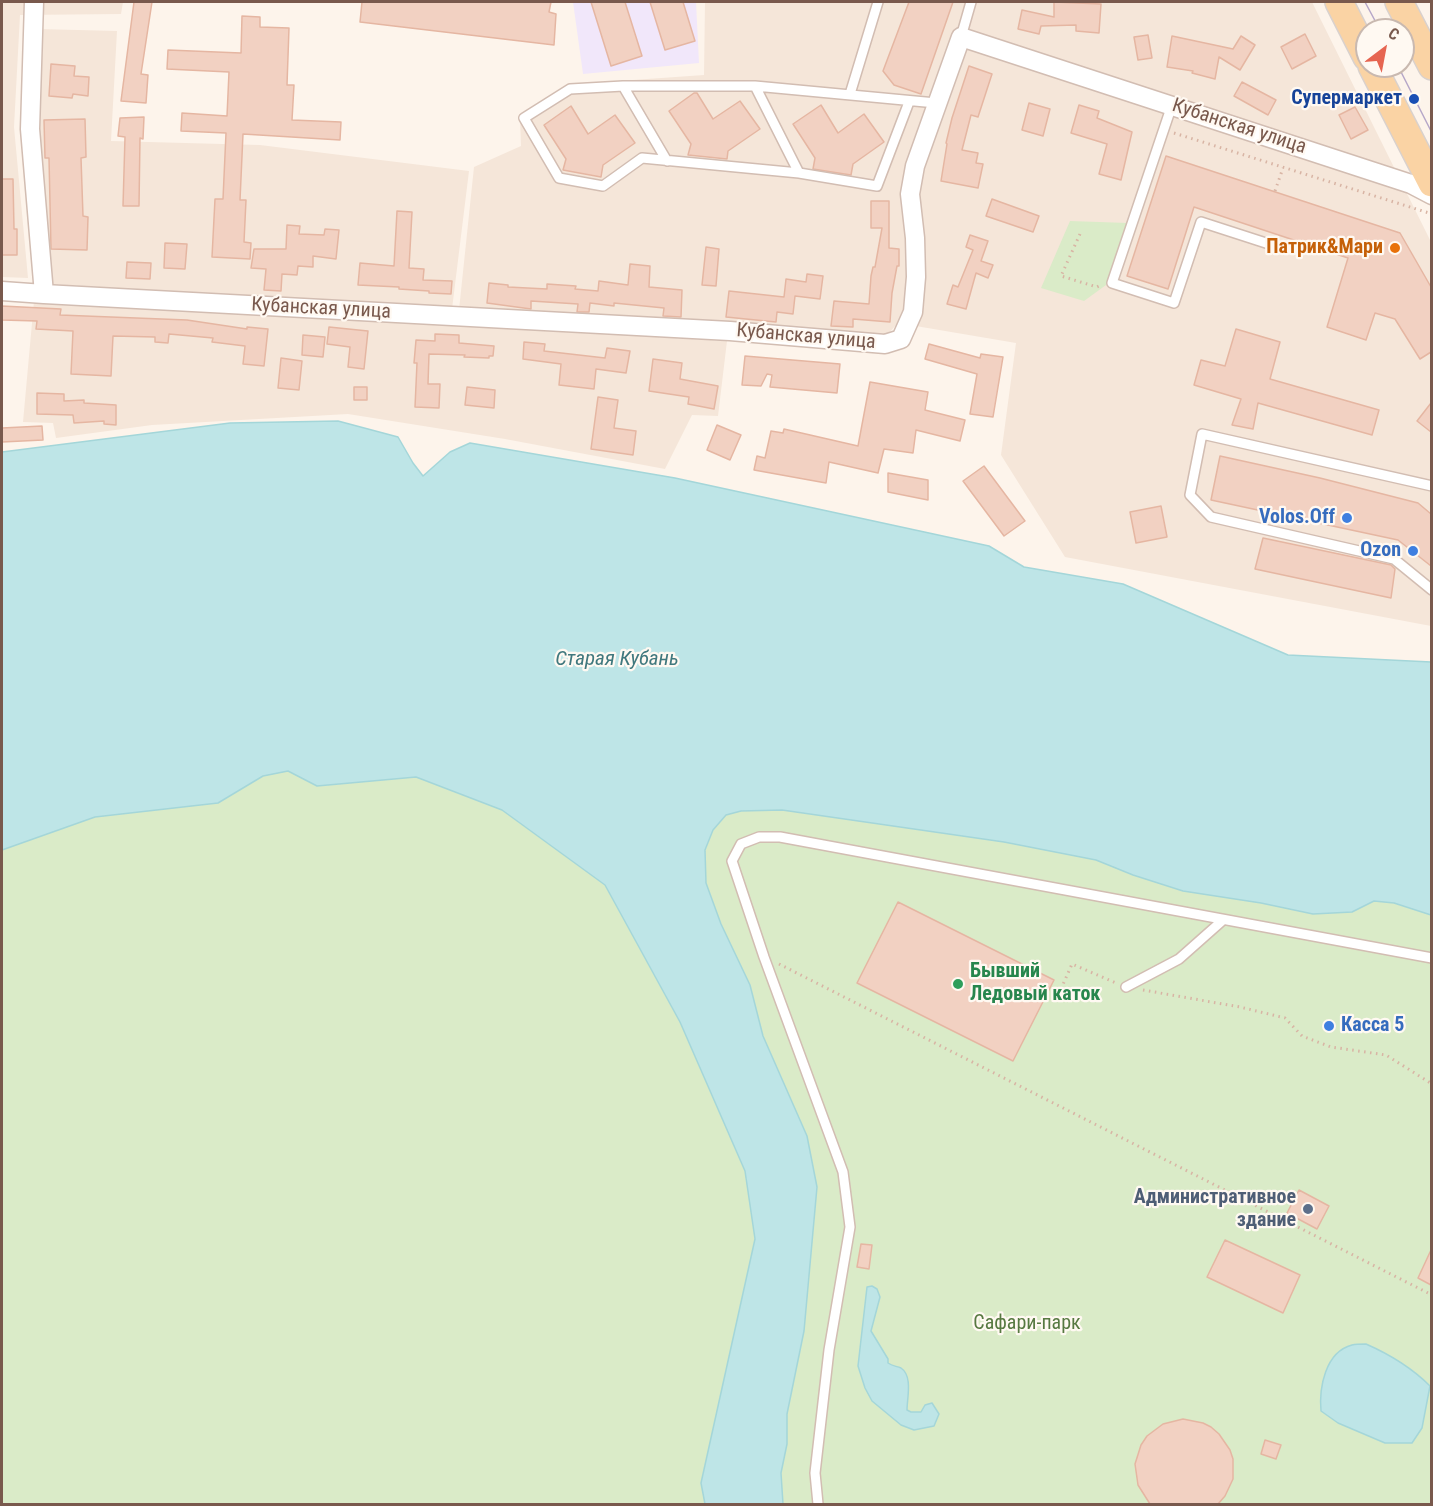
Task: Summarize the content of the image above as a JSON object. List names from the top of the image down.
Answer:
{
  "streets": {
    "street": ["Кубанская улица"]
  },
  "water": ["Старая Кубань"],
  "parks": ["Сафари-парк"],
  "places": [
    "Супермаркет",
    "Патрик&Мари",
    "Volos.Off",
    "Ozon",
    "Бывший Ледовый каток",
    "Касса 5",
    "Административное здание"
  ],
  "north": "top right"
}
